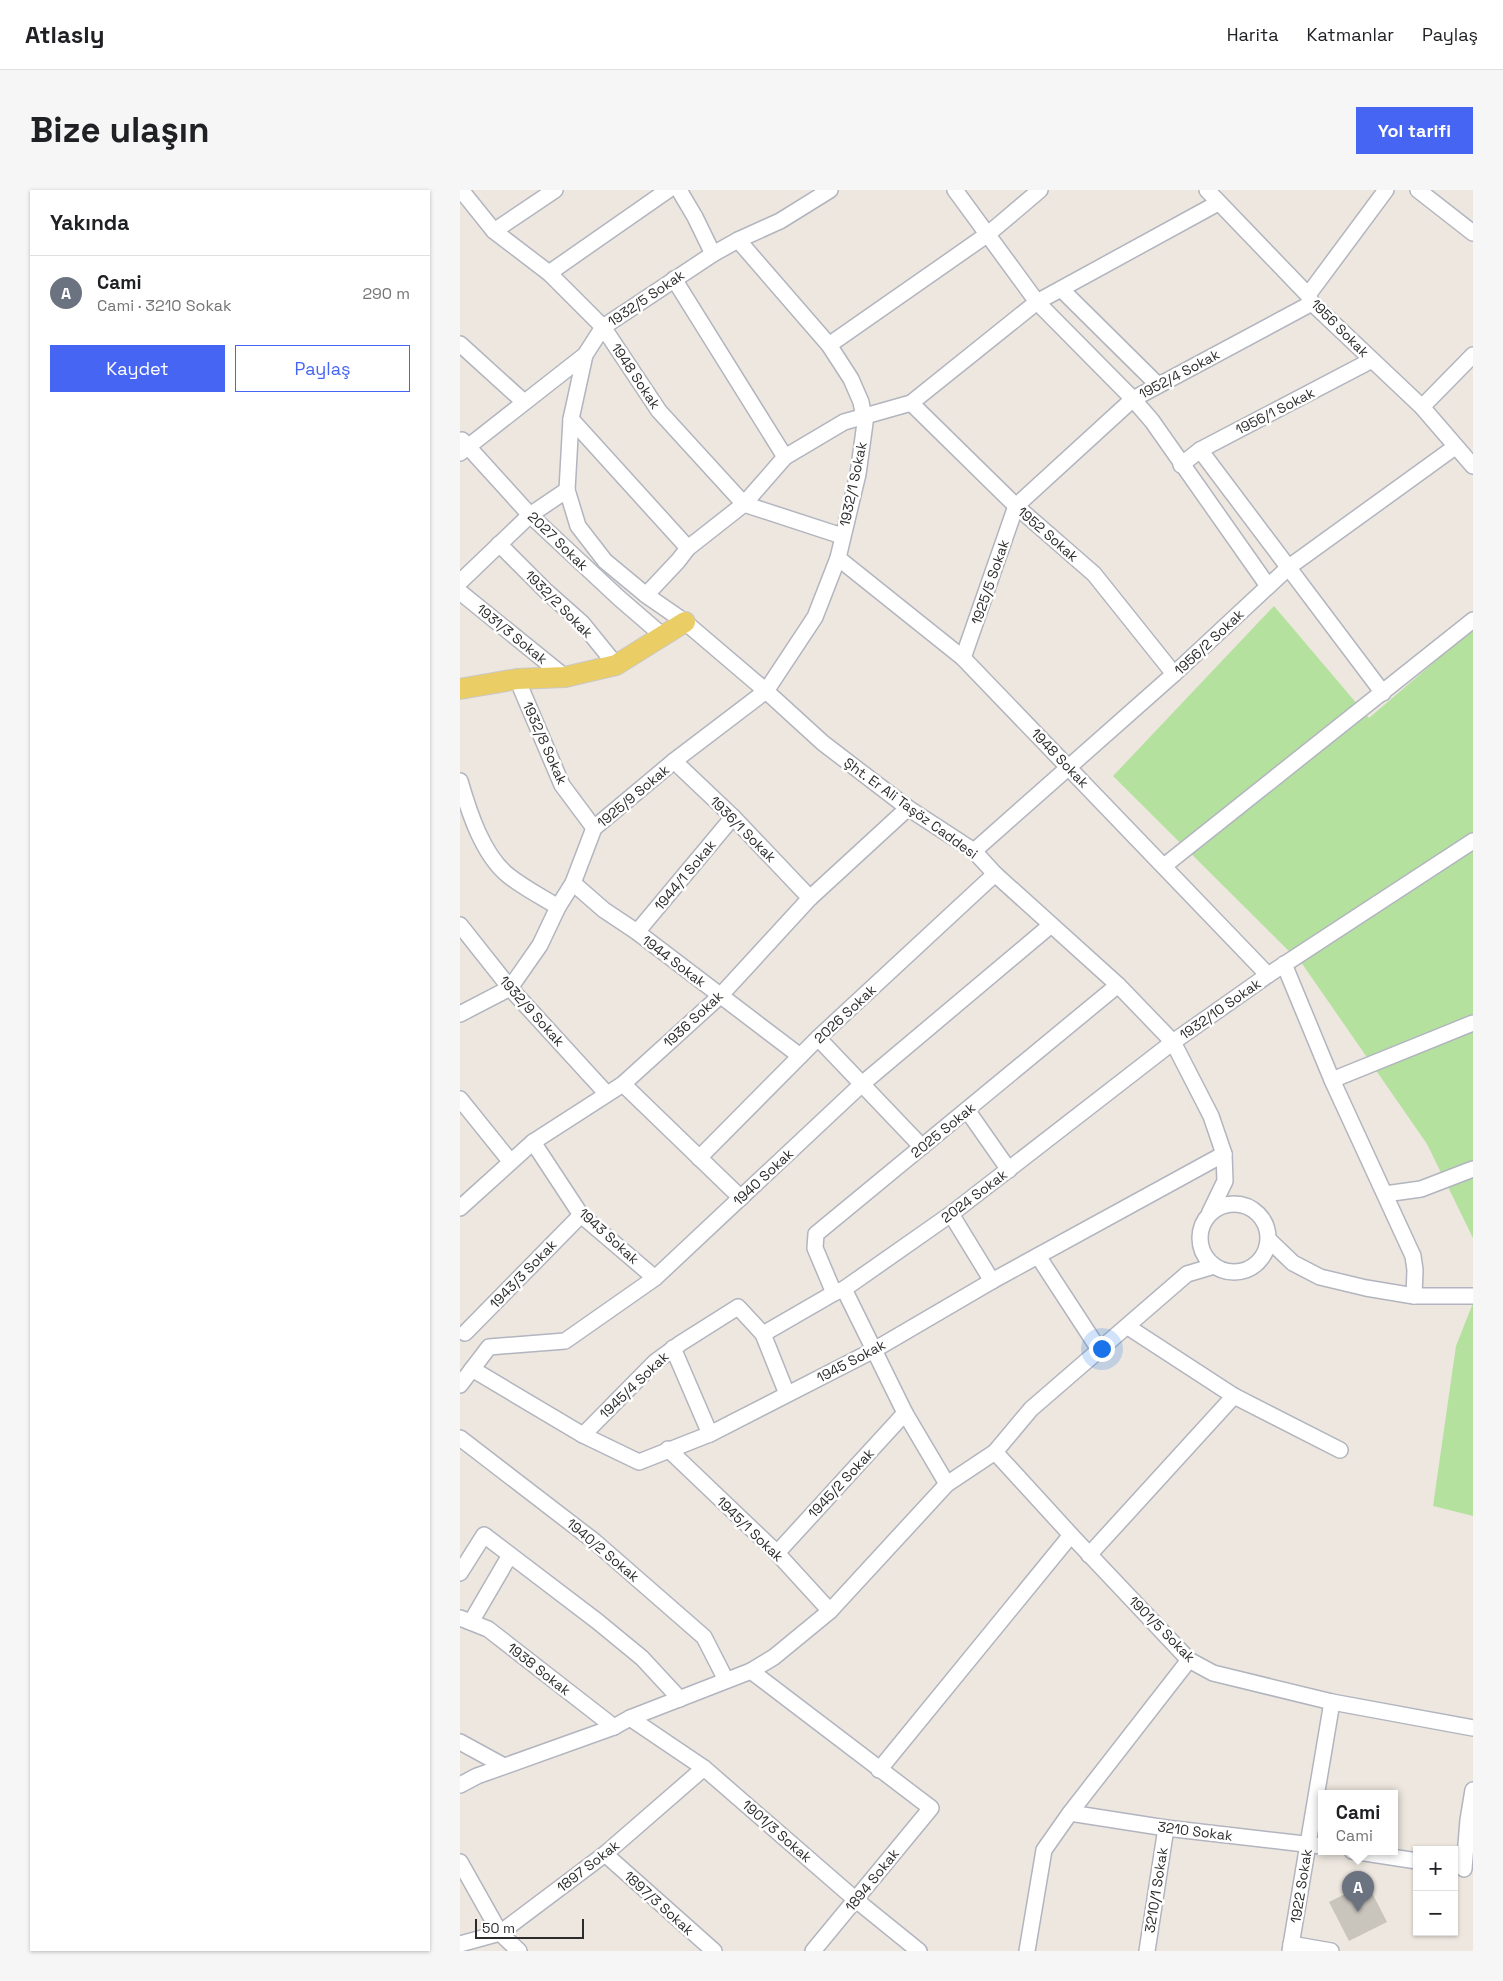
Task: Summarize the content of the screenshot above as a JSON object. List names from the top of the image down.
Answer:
{
  "streets": {
    "street": [
      "1932/5 Sokak",
      "1956 Sokak",
      "1952/4 Sokak",
      "1948 Sokak",
      "1956/1 Sokak",
      "1932/1 Sokak",
      "1952 Sokak",
      "2027 Sokak",
      "1925/5 Sokak",
      "1932/2 Sokak",
      "1931/3 Sokak",
      "1956/2 Sokak",
      "1932/8 Sokak",
      "1925/9 Sokak",
      "Şht. Er Ali Taşöz Caddesi",
      "1936/1 Sokak",
      "1944/1 Sokak",
      "1944 Sokak",
      "1932/10 Sokak",
      "1932/9 Sokak",
      "2026 Sokak",
      "1936 Sokak",
      "2025 Sokak",
      "1940 Sokak",
      "2024 Sokak",
      "1943 Sokak",
      "1943/3 Sokak",
      "1945 Sokak",
      "1945/4 Sokak",
      "1945/2 Sokak",
      "1945/1 Sokak",
      "1940/2 Sokak",
      "1901/5 Sokak",
      "1938 Sokak",
      "1901/3 Sokak",
      "3210 Sokak",
      "1897 Sokak",
      "1894 Sokak",
      "1922 Sokak",
      "3210/1 Sokak",
      "1897/3 Sokak"
    ]
  },
  "crossings": [
    ["1932/5 Sokak", "1948 Sokak"],
    ["1932/5 Sokak", "1932/1 Sokak"],
    ["1932/5 Sokak", "2027 Sokak"],
    ["1956 Sokak", "1952/4 Sokak"],
    ["1956 Sokak", "1956/1 Sokak"],
    ["1956 Sokak", "1956/2 Sokak"],
    ["1952/4 Sokak", "1952 Sokak"],
    ["1952/4 Sokak", "1925/5 Sokak"],
    ["1948 Sokak", "1932/1 Sokak"],
    ["1948 Sokak", "1925/5 Sokak"],
    ["1948 Sokak", "1956/2 Sokak"],
    ["1948 Sokak", "1932/10 Sokak"],
    ["1932/1 Sokak", "1925/9 Sokak"],
    ["1932/1 Sokak", "Şht. Er Ali Taşöz Caddesi"],
    ["1952 Sokak", "1925/5 Sokak"],
    ["1952 Sokak", "1956/2 Sokak"],
    ["1956/2 Sokak", "Şht. Er Ali Taşöz Caddesi"],
    ["1932/8 Sokak", "1925/9 Sokak"],
    ["1925/9 Sokak", "Şht. Er Ali Taşöz Caddesi"],
    ["1925/9 Sokak", "1936/1 Sokak"],
    ["1925/9 Sokak", "1944 Sokak"],
    ["1925/9 Sokak", "1932/9 Sokak"],
    ["Şht. Er Ali Taşöz Caddesi", "1932/10 Sokak"],
    ["Şht. Er Ali Taşöz Caddesi", "2026 Sokak"],
    ["Şht. Er Ali Taşöz Caddesi", "1936 Sokak"],
    ["Şht. Er Ali Taşöz Caddesi", "2025 Sokak"],
    ["Şht. Er Ali Taşöz Caddesi", "1940 Sokak"],
    ["Şht. Er Ali Taşöz Caddesi", "2024 Sokak"],
    ["Şht. Er Ali Taşöz Caddesi", "1945 Sokak"],
    ["1936/1 Sokak", "1944/1 Sokak"],
    ["1936/1 Sokak", "1936 Sokak"],
    ["1944/1 Sokak", "1944 Sokak"],
    ["1944 Sokak", "2026 Sokak"],
    ["1944 Sokak", "1936 Sokak"],
    ["1932/10 Sokak", "2024 Sokak"],
    ["1932/9 Sokak", "1936 Sokak"],
    ["1936 Sokak", "1943 Sokak"],
    ["2025 Sokak", "2024 Sokak"],
    ["2025 Sokak", "1945 Sokak"],
    ["2025 Sokak", "1945/2 Sokak"],
    ["1940 Sokak", "1943 Sokak"],
    ["2024 Sokak", "1945/4 Sokak"],
    ["1943 Sokak", "1943/3 Sokak"],
    ["1945 Sokak", "1945/4 Sokak"],
    ["1945 Sokak", "1945/1 Sokak"],
    ["1945/2 Sokak", "1945/1 Sokak"],
    ["1901/5 Sokak", "1922 Sokak"],
    ["1901/3 Sokak", "1897 Sokak"],
    ["1901/3 Sokak", "1894 Sokak"],
    ["3210 Sokak", "1922 Sokak"],
    ["3210 Sokak", "3210/1 Sokak"],
    ["1897 Sokak", "1897/3 Sokak"]
  ],
  "scale_bar": "50 m",
  "page": {
    "header": "Atlasly",
    "nav": ["Harita", "Katmanlar", "Paylaş"],
    "buttons": [
      "Yol tarifi",
      ["Kaydet", "Paylaş"]
    ],
    "title": "Bize ulaşın",
    "heading": "Yakında",
    "list": [
      {
        "mark": "A",
        "name": "Cami",
        "note": "Cami · 3210 Sokak",
        "value": "290 m"
      }
    ],
    "popup": ["Cami", "Cami"],
    "map_buttons": ["+", "−"],
    "pins": "A",
    "scale": "50 m"
  }
}
